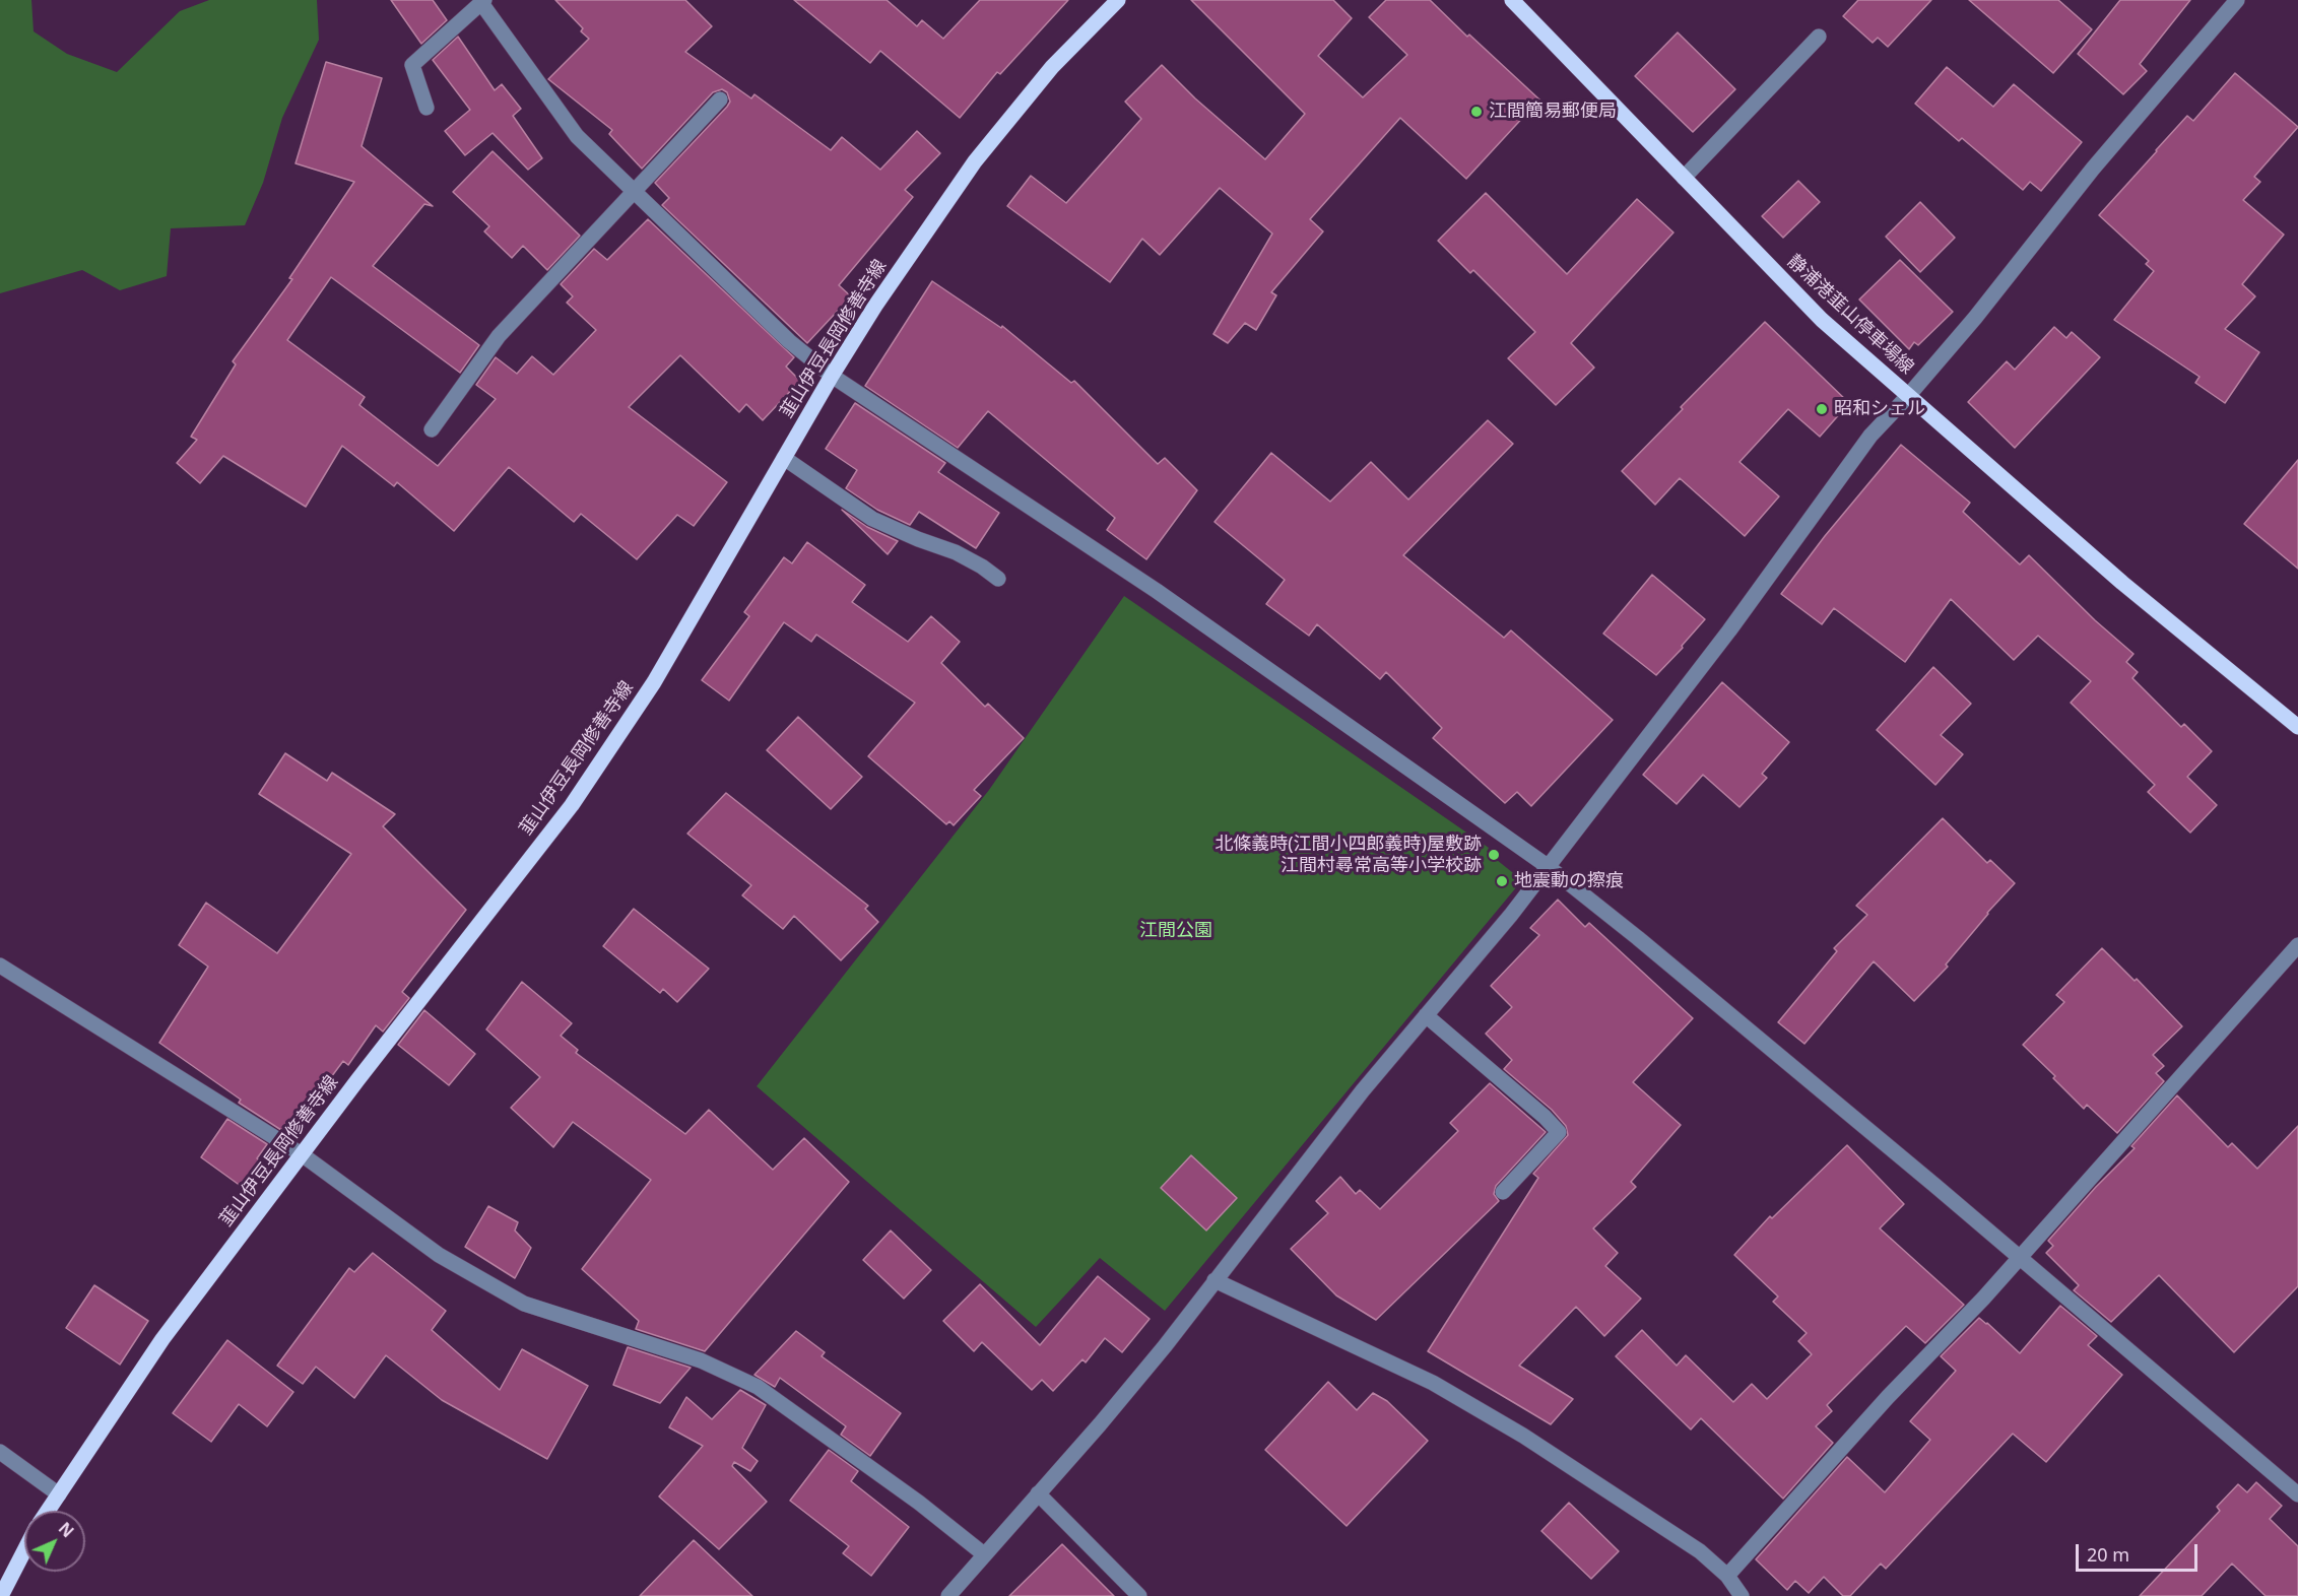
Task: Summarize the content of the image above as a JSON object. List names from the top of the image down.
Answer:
{
  "streets": {
    "main road": ["静浦港韮山停車場線", "韮山伊豆長岡修善寺線"]
  },
  "parks": ["江間公園"],
  "places": [
    "江間簡易郵便局",
    "昭和シェル",
    "北條義時(江間小四郎義時)屋敷跡 江間村尋常高等小学校跡",
    "地震動の擦痕"
  ],
  "scale_bar": "20 m",
  "north": "top right"
}
